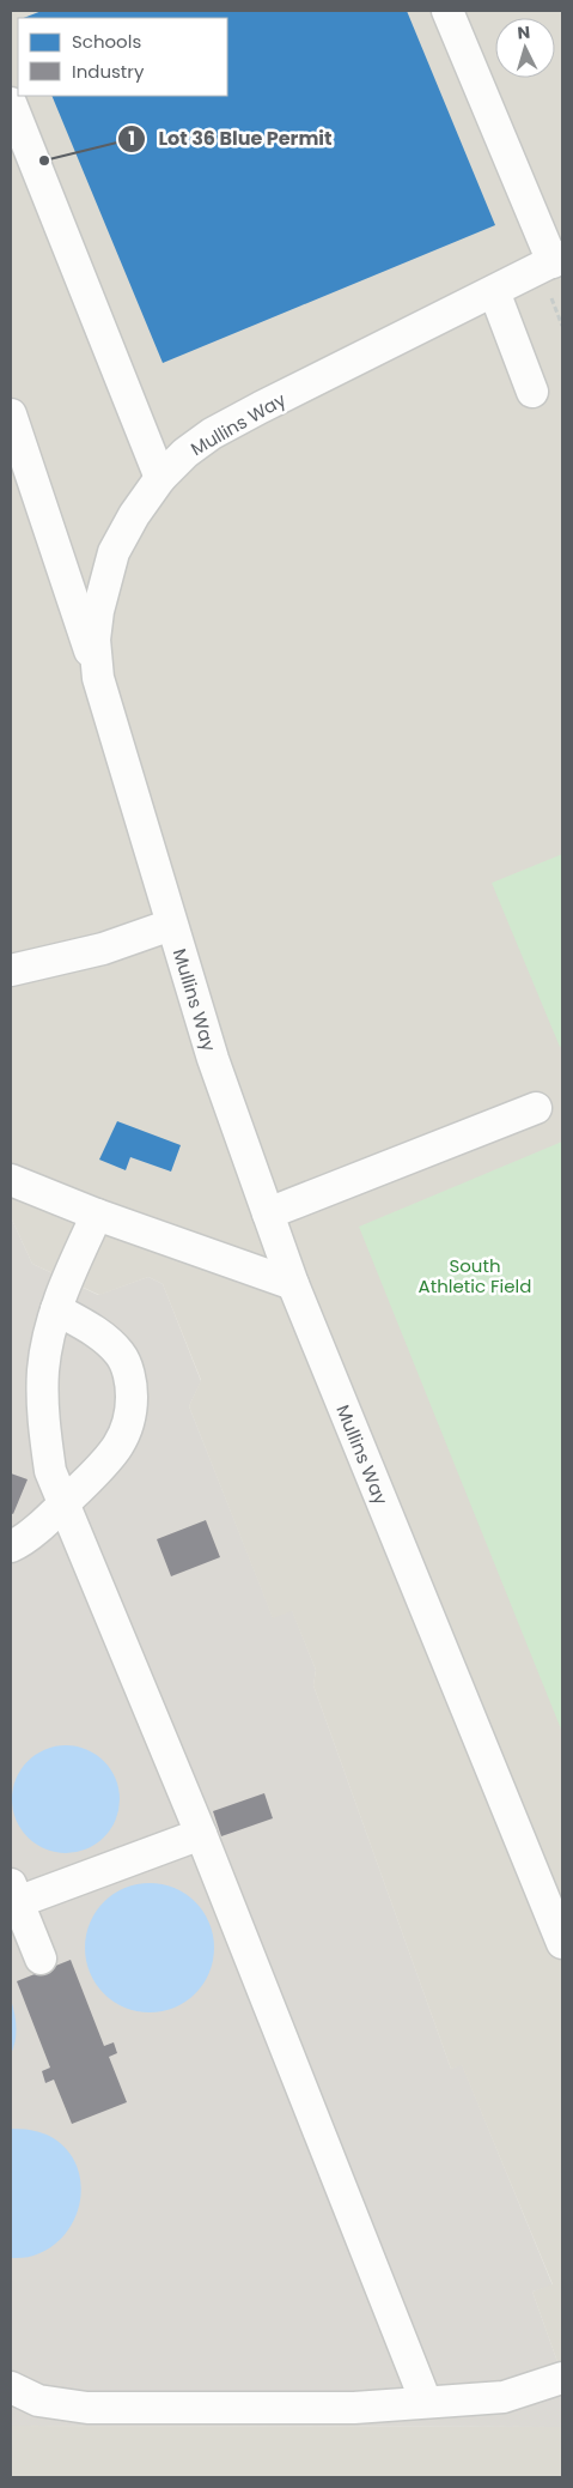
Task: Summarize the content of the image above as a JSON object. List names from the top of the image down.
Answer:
{
  "streets": {
    "street": ["Mullins Way"]
  },
  "parks": ["South Athletic Field"],
  "places": ["Lot 36 Blue Permit"],
  "legend": ["Schools", "Industry"],
  "north": "top"
}
